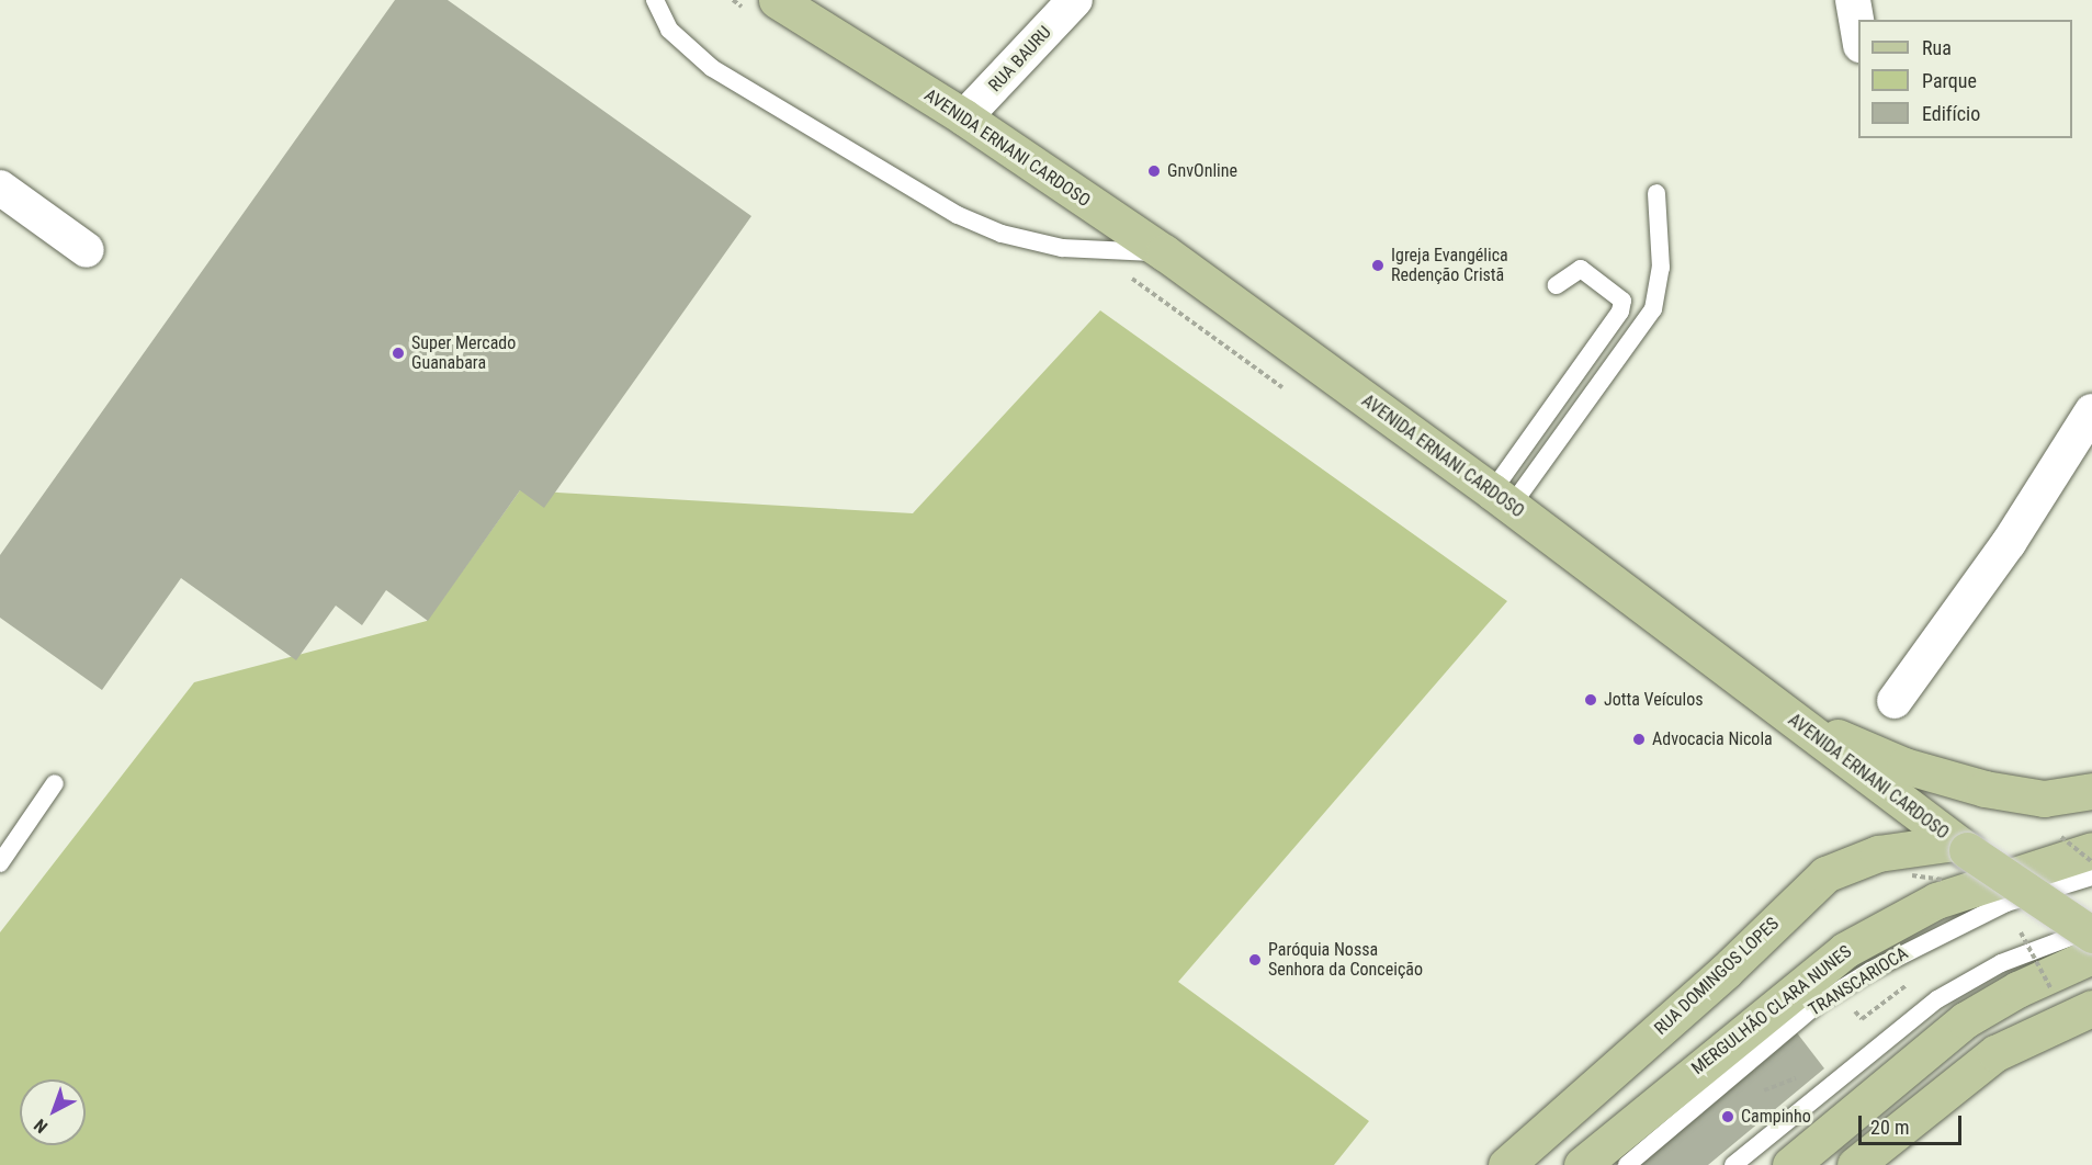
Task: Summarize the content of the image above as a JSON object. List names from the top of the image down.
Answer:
{
  "streets": {
    "main road": ["AVENIDA ERNANI CARDOSO", "RUA DOMINGOS LOPES", "MERGULHÃO CLARA NUNES"],
    "street": ["RUA BAURU"],
    "lane": ["TRANSCARIOCA"]
  },
  "crossings": [
    ["RUA BAURU", "AVENIDA ERNANI CARDOSO"],
    ["AVENIDA ERNANI CARDOSO", "RUA DOMINGOS LOPES"]
  ],
  "places": [
    "GnvOnline",
    "Igreja Evangélica Redenção Cristã",
    "Super Mercado Guanabara",
    "Jotta Veículos",
    "Advocacia Nicola",
    "Paróquia Nossa Senhora da Conceição",
    "Campinho"
  ],
  "legend": ["Rua", "Parque", "Edifício"],
  "scale_bar": "20 m",
  "north": "bottom left"
}
